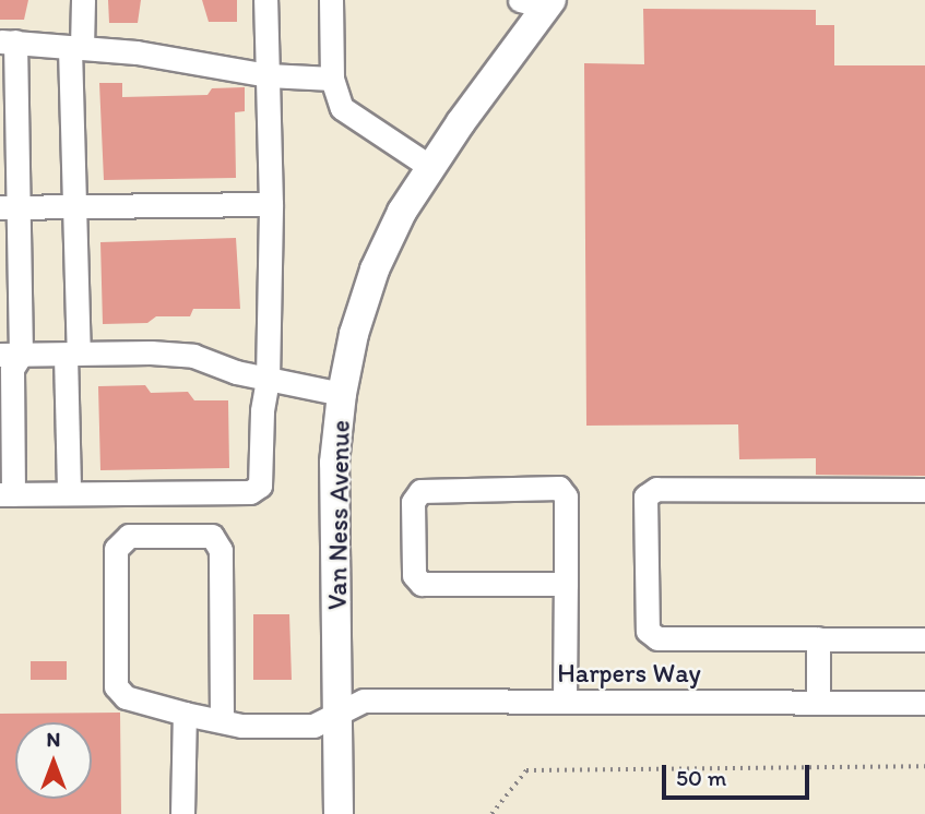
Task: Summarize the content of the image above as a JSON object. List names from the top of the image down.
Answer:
{
  "streets": {
    "main road": ["Van Ness Avenue"],
    "street": ["Harpers Way"]
  },
  "crossings": [
    ["Van Ness Avenue", "Harpers Way"]
  ],
  "scale_bar": "50 m",
  "north": "top"
}
